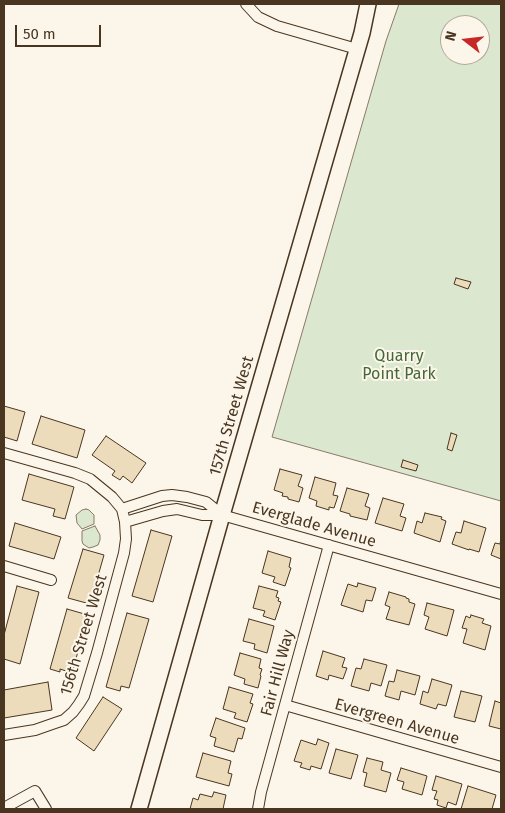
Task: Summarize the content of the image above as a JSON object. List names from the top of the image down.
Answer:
{
  "streets": {
    "street": [
      "157th Street West",
      "Everglade Avenue",
      "156th Street West",
      "Fair Hill Way",
      "Evergreen Avenue"
    ]
  },
  "crossings": [
    ["157th Street West", "Everglade Avenue"],
    ["Everglade Avenue", "Fair Hill Way"],
    ["Fair Hill Way", "Evergreen Avenue"]
  ],
  "parks": ["Quarry Point Park"],
  "scale_bar": "50 m",
  "north": "left"
}
